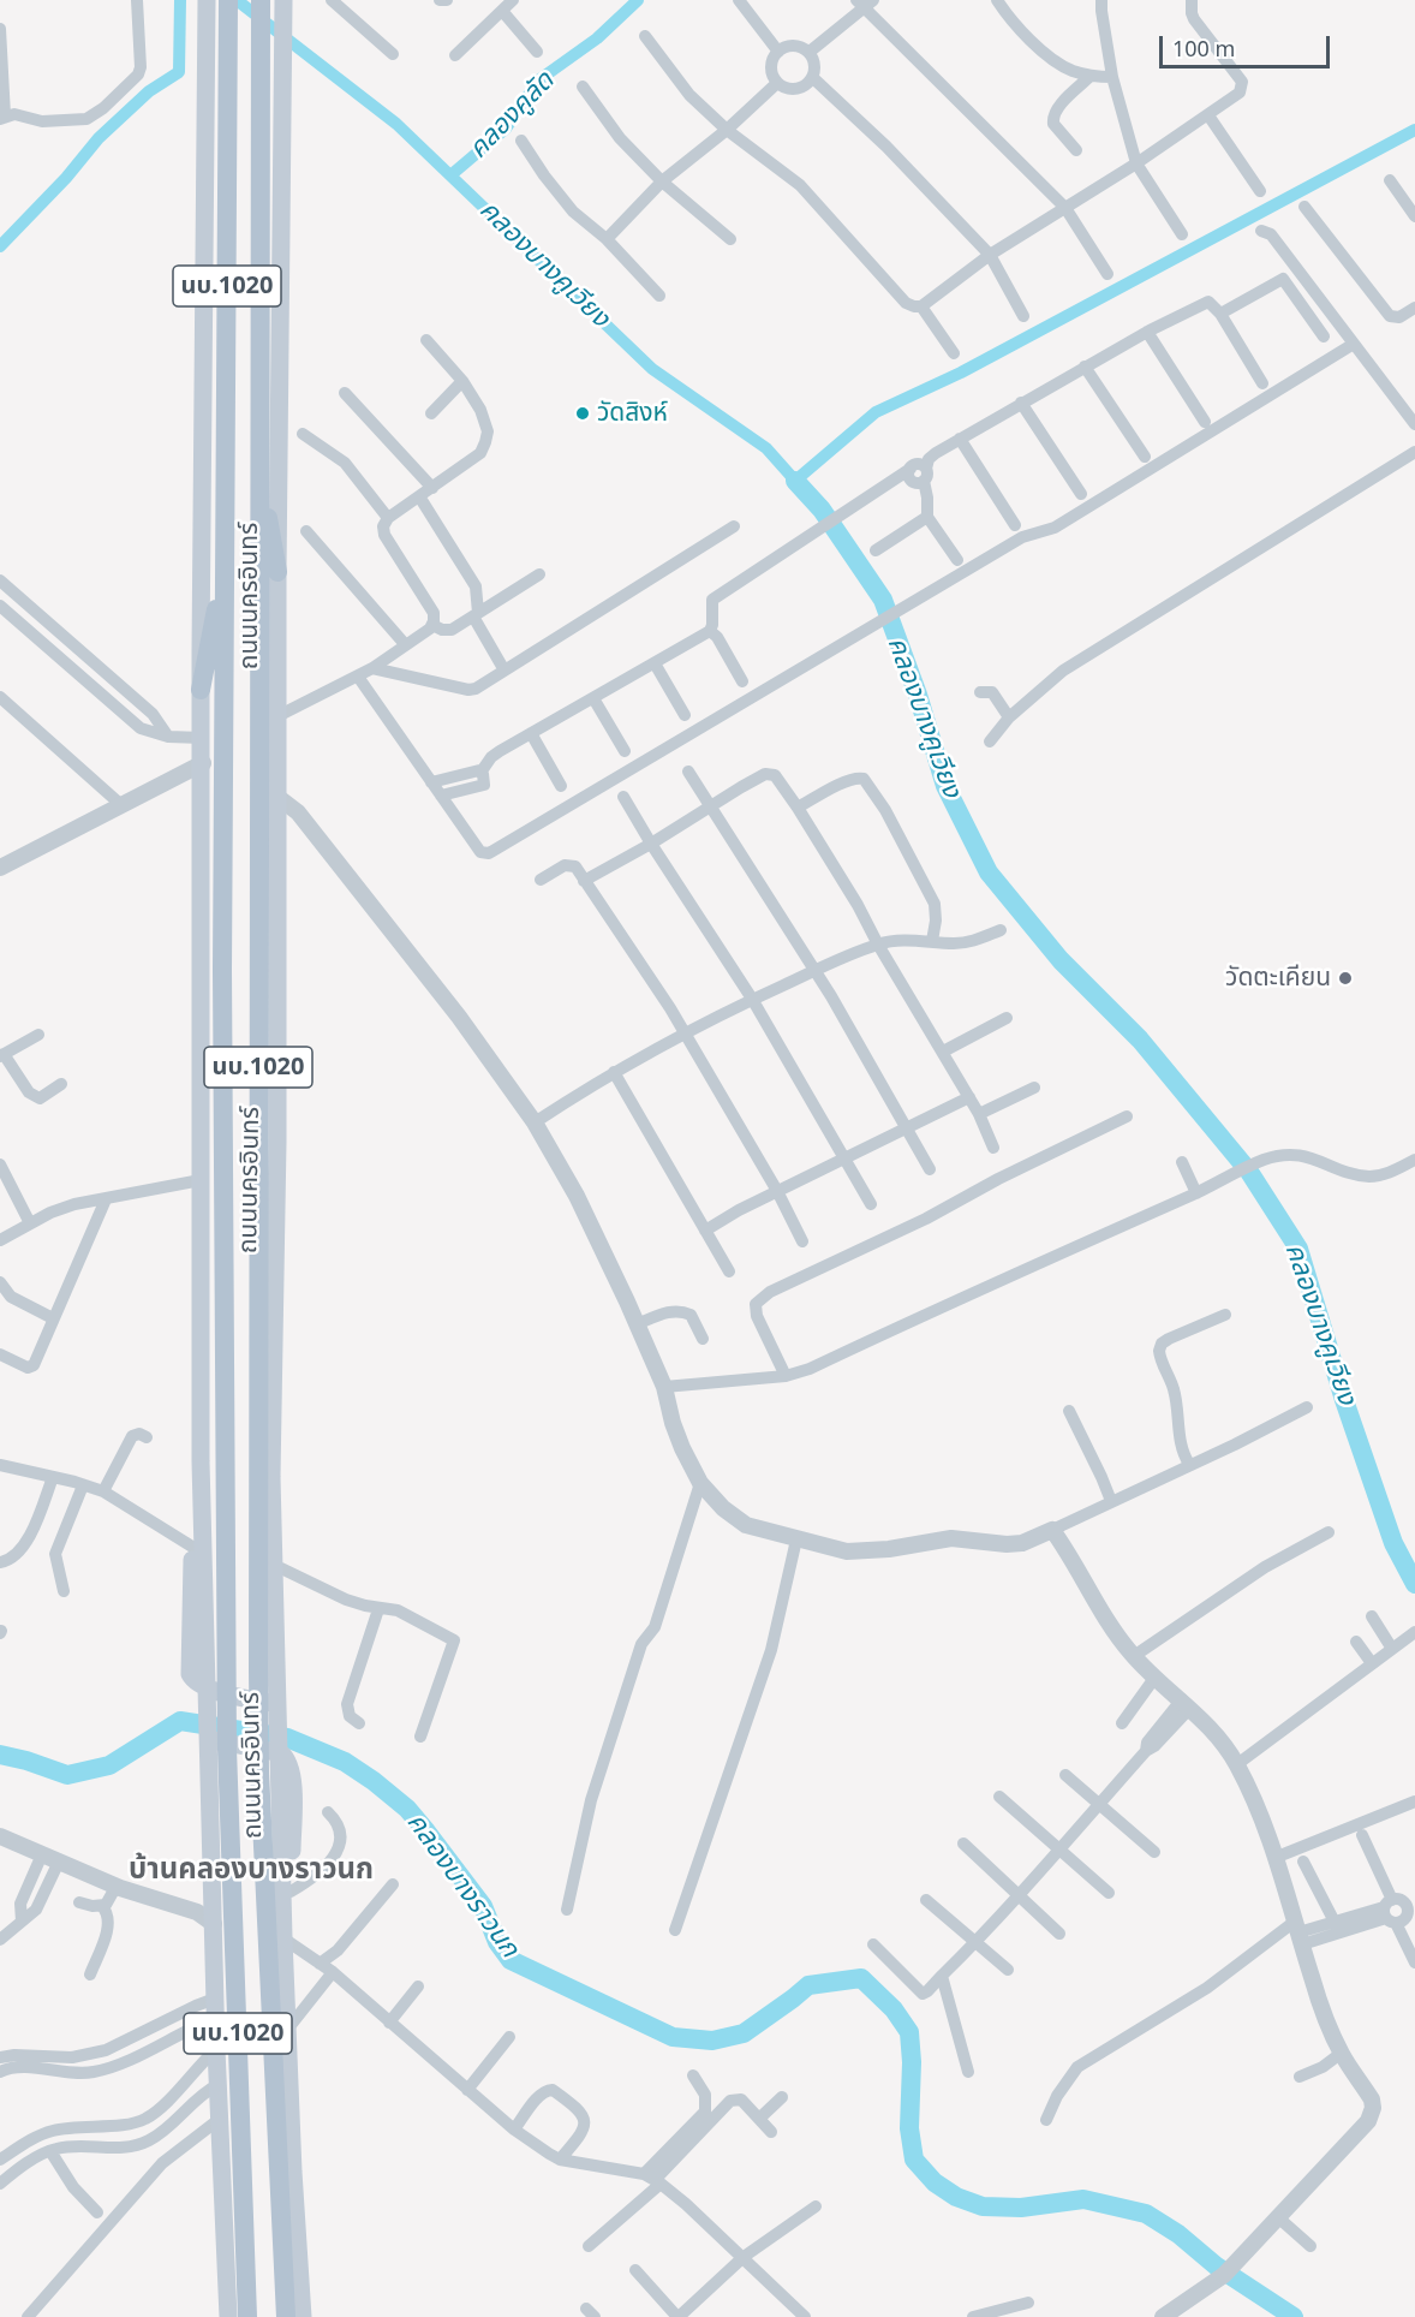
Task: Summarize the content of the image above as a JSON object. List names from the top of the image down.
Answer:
{
  "streets": {
    "main road": ["นบ.1020", "ถนนนครอินทร์"]
  },
  "districts": ["บ้านคลองบางราวนก"],
  "water": ["คลองคูลัด", "คลองบางคูเวียง", "คลองบางราวนก"],
  "places": ["วัดสิงห์", "วัดตะเคียน"],
  "scale_bar": "100 m"
}
